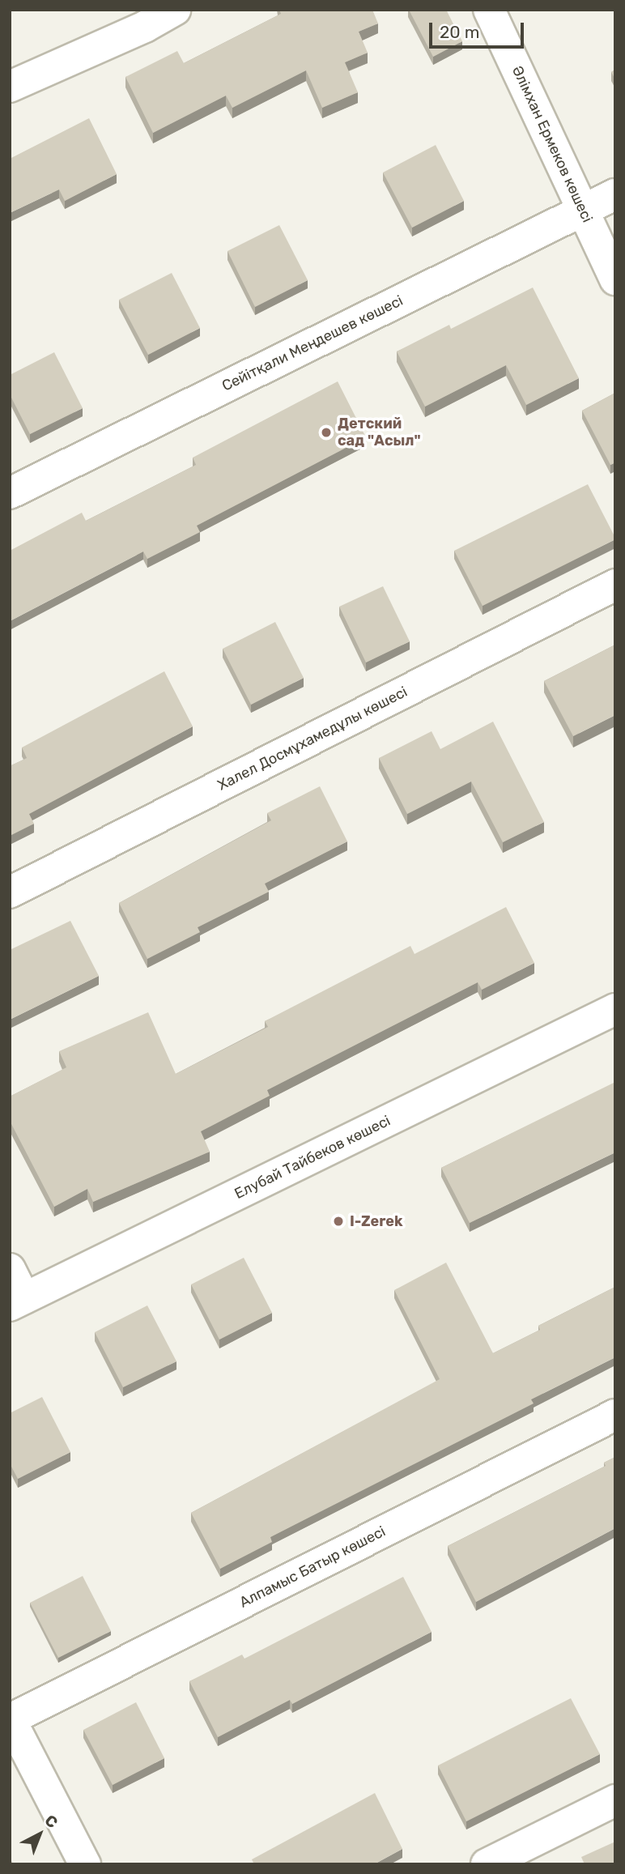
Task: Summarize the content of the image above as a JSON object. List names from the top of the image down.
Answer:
{
  "streets": {
    "street": [
      "Әлімхан Ермеков көшесі",
      "Сейітқали Меңдешев көшесі",
      "Халел Досмұхамедұлы көшесі",
      "Елубай Тайбеков көшесі",
      "Алпамыс Батыр көшесі"
    ]
  },
  "crossings": [
    ["Әлімхан Ермеков көшесі", "Сейітқали Меңдешев көшесі"]
  ],
  "places": ["Детский сад \"Асыл\"", "I-Zerek"],
  "scale_bar": "20 m",
  "north": "top right"
}
